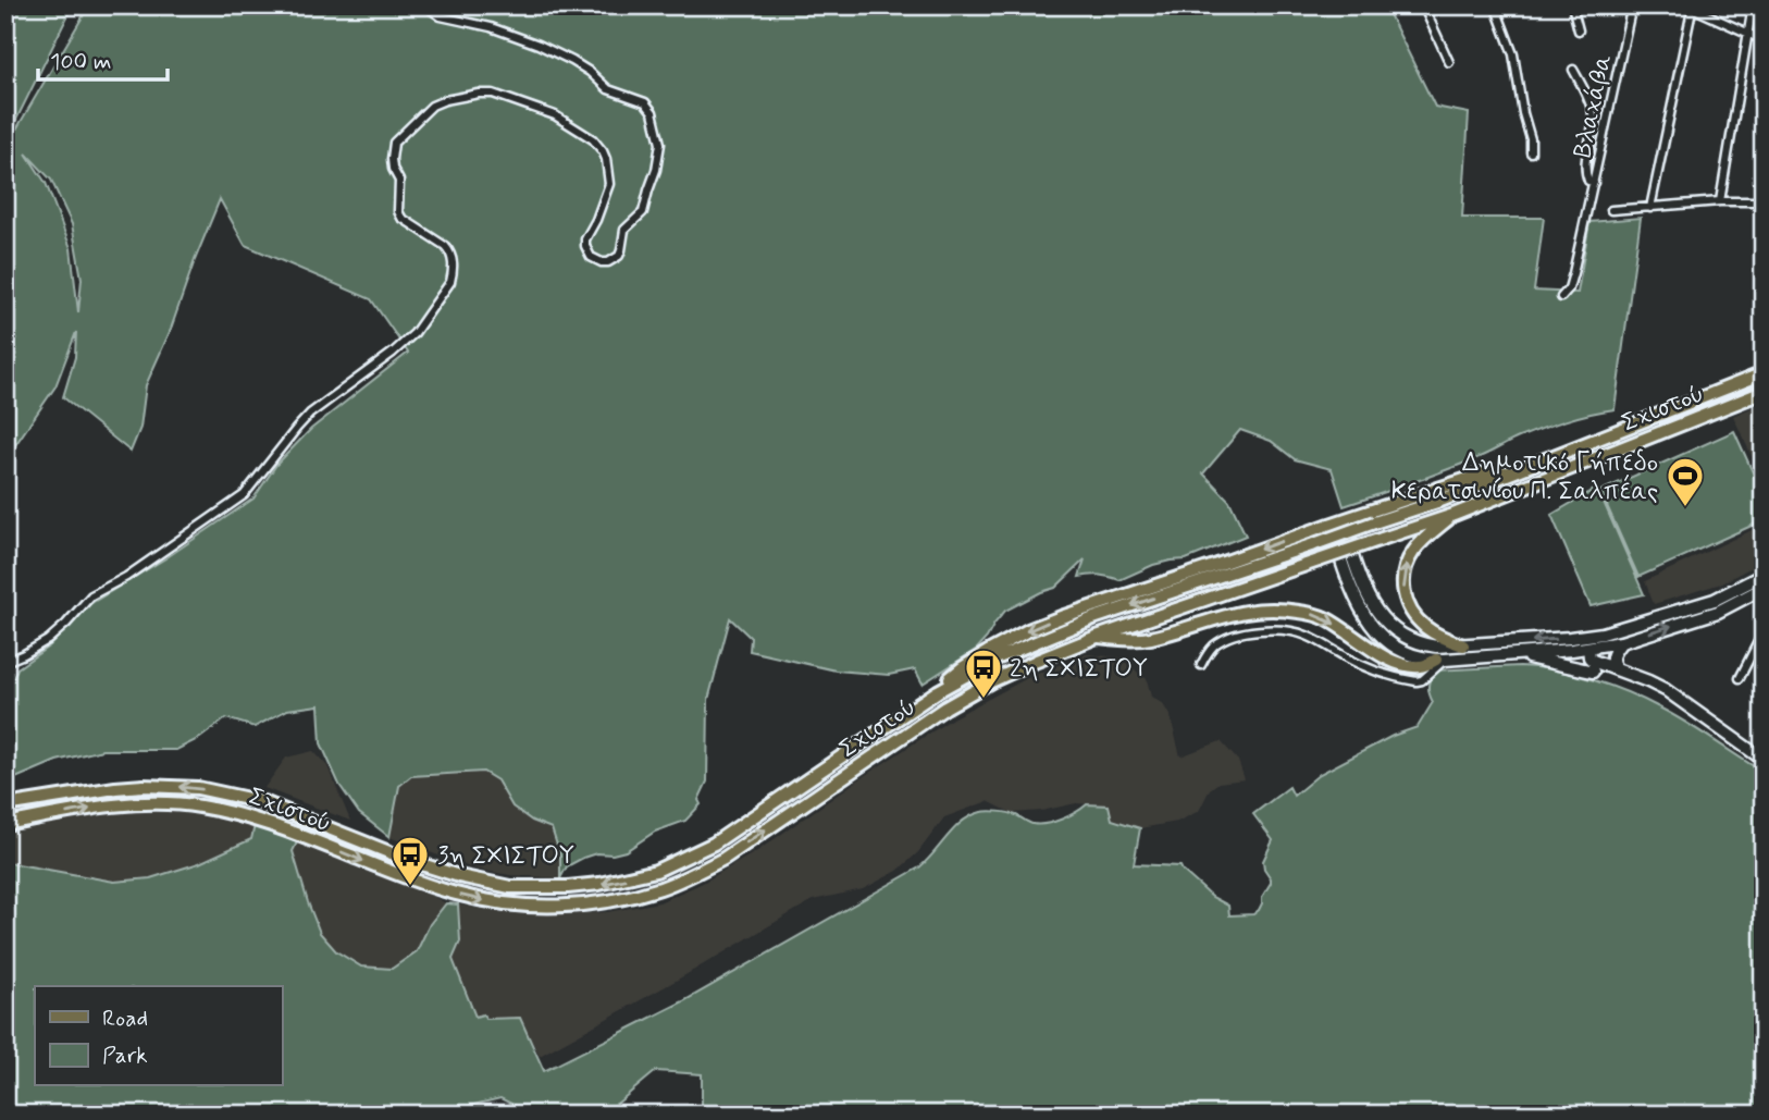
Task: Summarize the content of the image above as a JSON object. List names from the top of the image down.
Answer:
{
  "streets": {
    "main road": ["Σχιστού"],
    "street": ["Βλαχάβα"]
  },
  "places": {
    "sports": ["Δημοτικό Γήπεδο Κερατσινίου Π. Σαλπέας"],
    "bus stop": ["2η ΣΧΙΣΤΟΥ", "3η ΣΧΙΣΤΟΥ"]
  },
  "legend": ["Road", "Park"],
  "scale_bar": "100 m"
}
